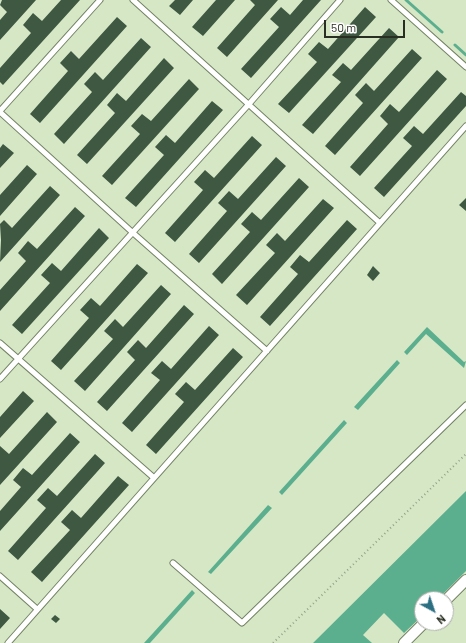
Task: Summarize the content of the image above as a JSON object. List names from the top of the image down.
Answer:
{
  "scale_bar": "50 m",
  "north": "bottom right"
}
